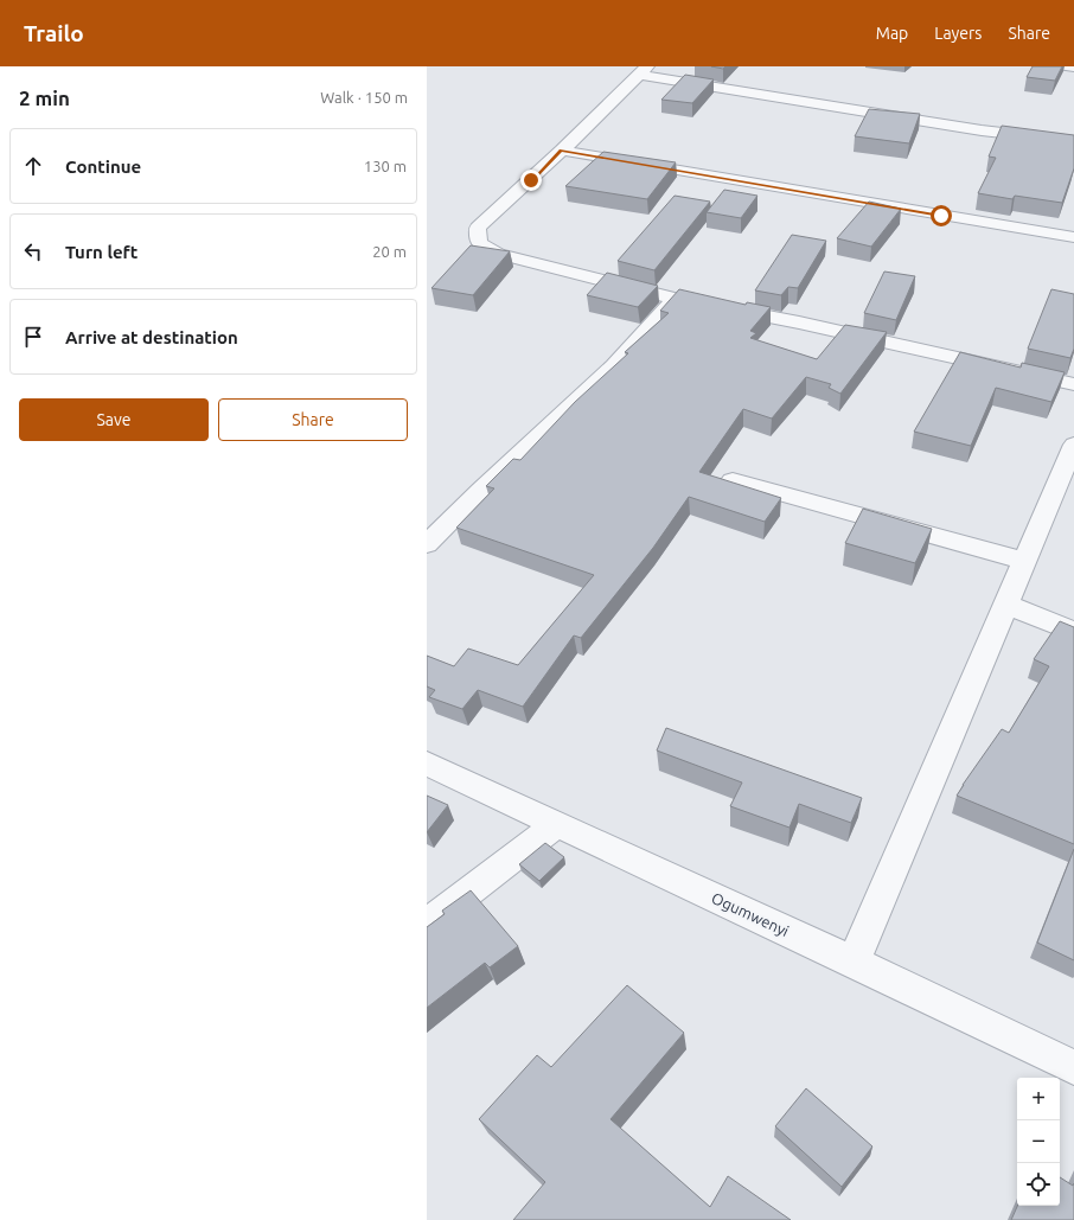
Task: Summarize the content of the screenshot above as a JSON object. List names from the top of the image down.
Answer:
{
  "streets": {
    "street": ["Ogumwenyi"]
  },
  "page": {
    "header": "Trailo",
    "nav": ["Map", "Layers", "Share"],
    "heading": ["2 min", "Walk · 150 m"],
    "list": [
      ["Continue", "130 m"],
      ["Turn left", "20 m"],
      "Arrive at destination"
    ],
    "buttons": ["Save", "Share"],
    "map_buttons": ["+", "−"]
  }
}
